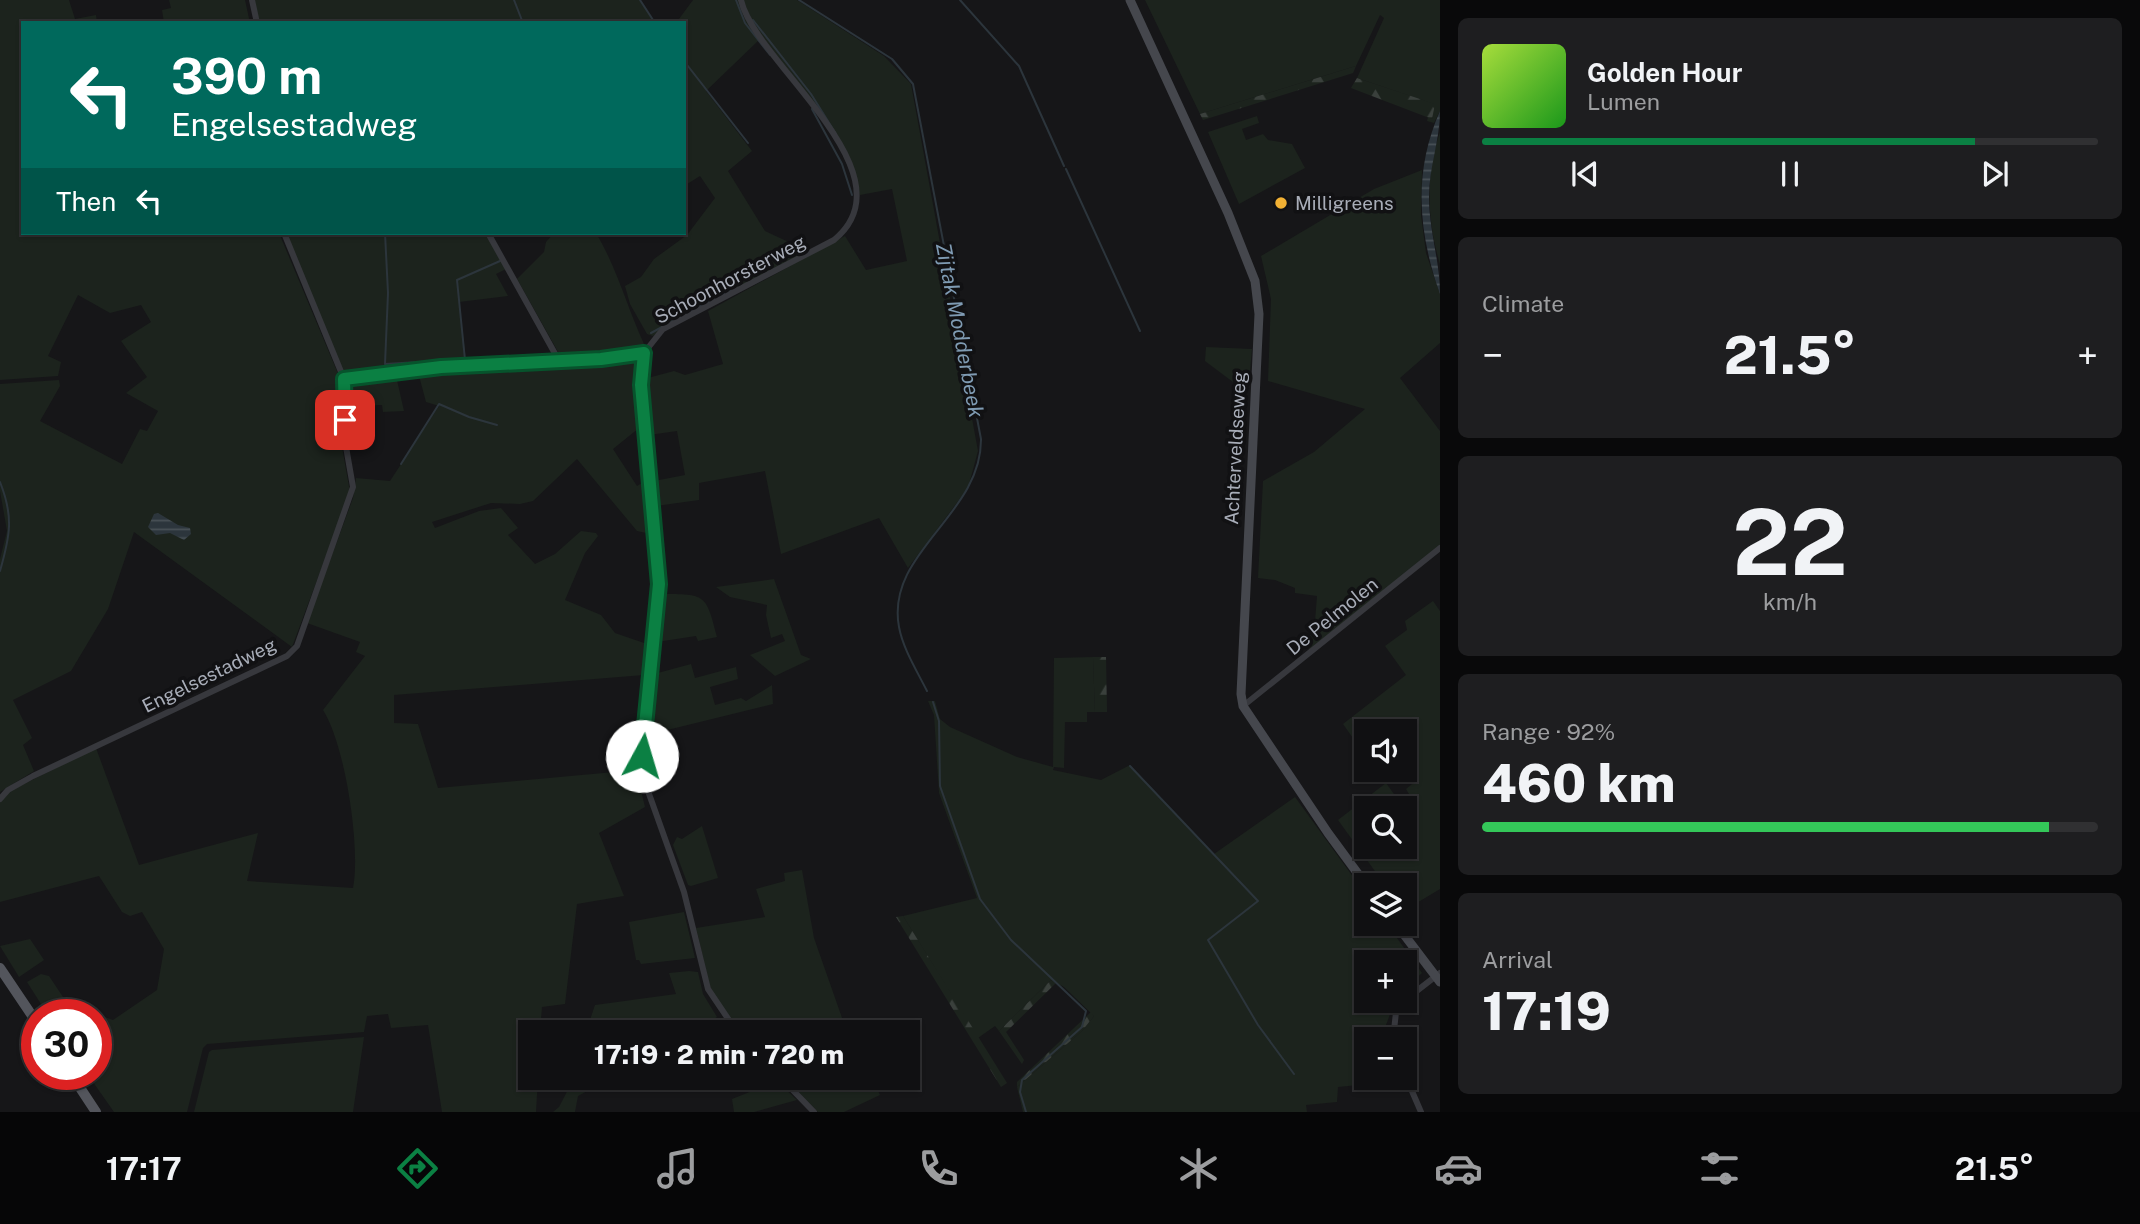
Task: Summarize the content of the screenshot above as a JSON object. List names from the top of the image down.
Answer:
{
  "streets": {
    "street": [
      "Schoonhorsterweg",
      "Achterveldseweg",
      "De Pelmolen",
      "Engelsestadweg"
    ]
  },
  "crossings": [
    ["Achterveldseweg", "De Pelmolen"]
  ],
  "water": ["Zijtak Modderbeek"],
  "places": ["Milligreens"],
  "page": {
    "turn": ["390 m", "Engelsestadweg"],
    "song": ["Golden Hour", "Lumen"],
    "then": "Then",
    "tile": [
      "Climate",
      ["22", "km/h"],
      ["Range · 92%", "460 km"],
      ["Arrival", "17:19"]
    ],
    "heat": ["−", "21.5°", "+"],
    "map_buttons": ["+", "−"],
    "limit": "30",
    "trip": "17:19 · 2 min · 720 m",
    "tabs": ["17:17", "21.5°"]
  }
}
